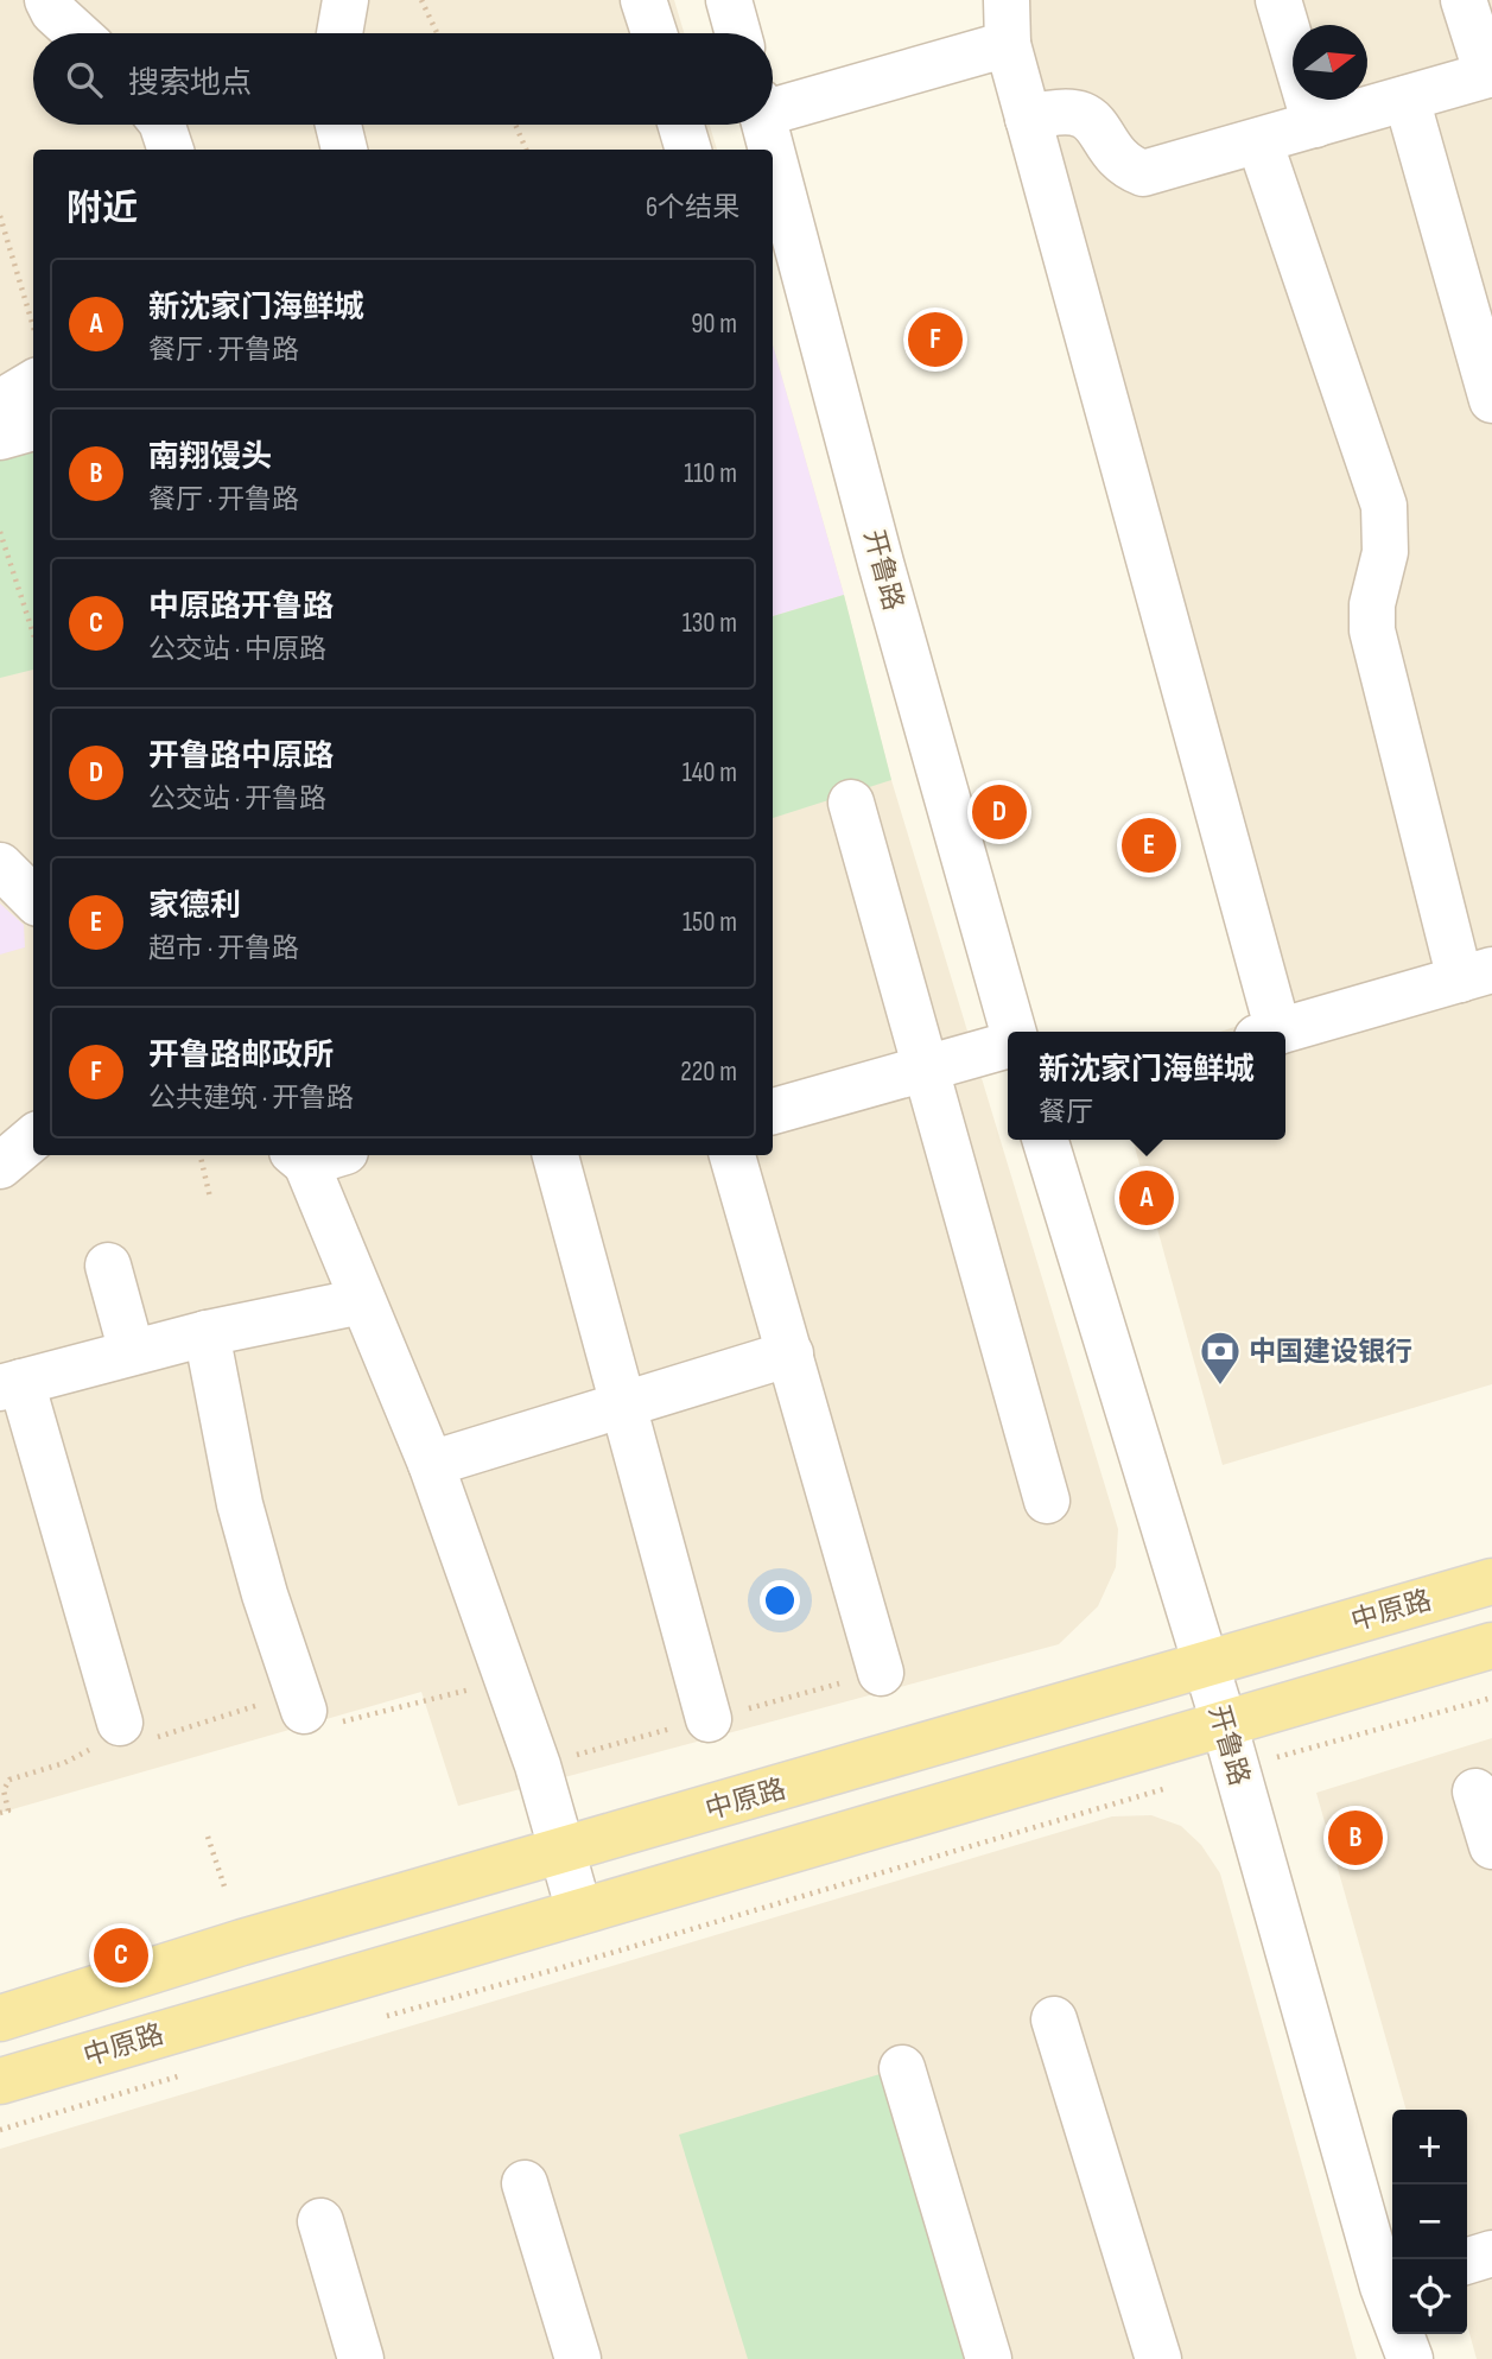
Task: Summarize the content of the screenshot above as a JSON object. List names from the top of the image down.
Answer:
{
  "streets": {
    "main road": ["中原路"],
    "street": ["开鲁路"]
  },
  "crossings": [
    ["开鲁路", "中原路"]
  ],
  "places": {
    "bank": ["中国建设银行"]
  },
  "north": "right",
  "page": {
    "search": "搜索地点",
    "heading": ["附近", "6个结果"],
    "list": [
      {
        "mark": "A",
        "name": "新沈家门海鲜城",
        "note": "餐厅 · 开鲁路",
        "value": "90 m"
      },
      {
        "mark": "B",
        "name": "南翔馒头",
        "note": "餐厅 · 开鲁路",
        "value": "110 m"
      },
      {
        "mark": "C",
        "name": "中原路开鲁路",
        "note": "公交站 · 中原路",
        "value": "130 m"
      },
      {
        "mark": "D",
        "name": "开鲁路中原路",
        "note": "公交站 · 开鲁路",
        "value": "140 m"
      },
      {
        "mark": "E",
        "name": "家德利",
        "note": "超市 · 开鲁路",
        "value": "150 m"
      },
      {
        "mark": "F",
        "name": "开鲁路邮政所",
        "note": "公共建筑 · 开鲁路",
        "value": "220 m"
      }
    ],
    "pins": [
      "F",
      "D",
      "E",
      "A",
      "B",
      "C"
    ],
    "popup": ["新沈家门海鲜城", "餐厅"],
    "map_buttons": ["+", "−"]
  }
}
